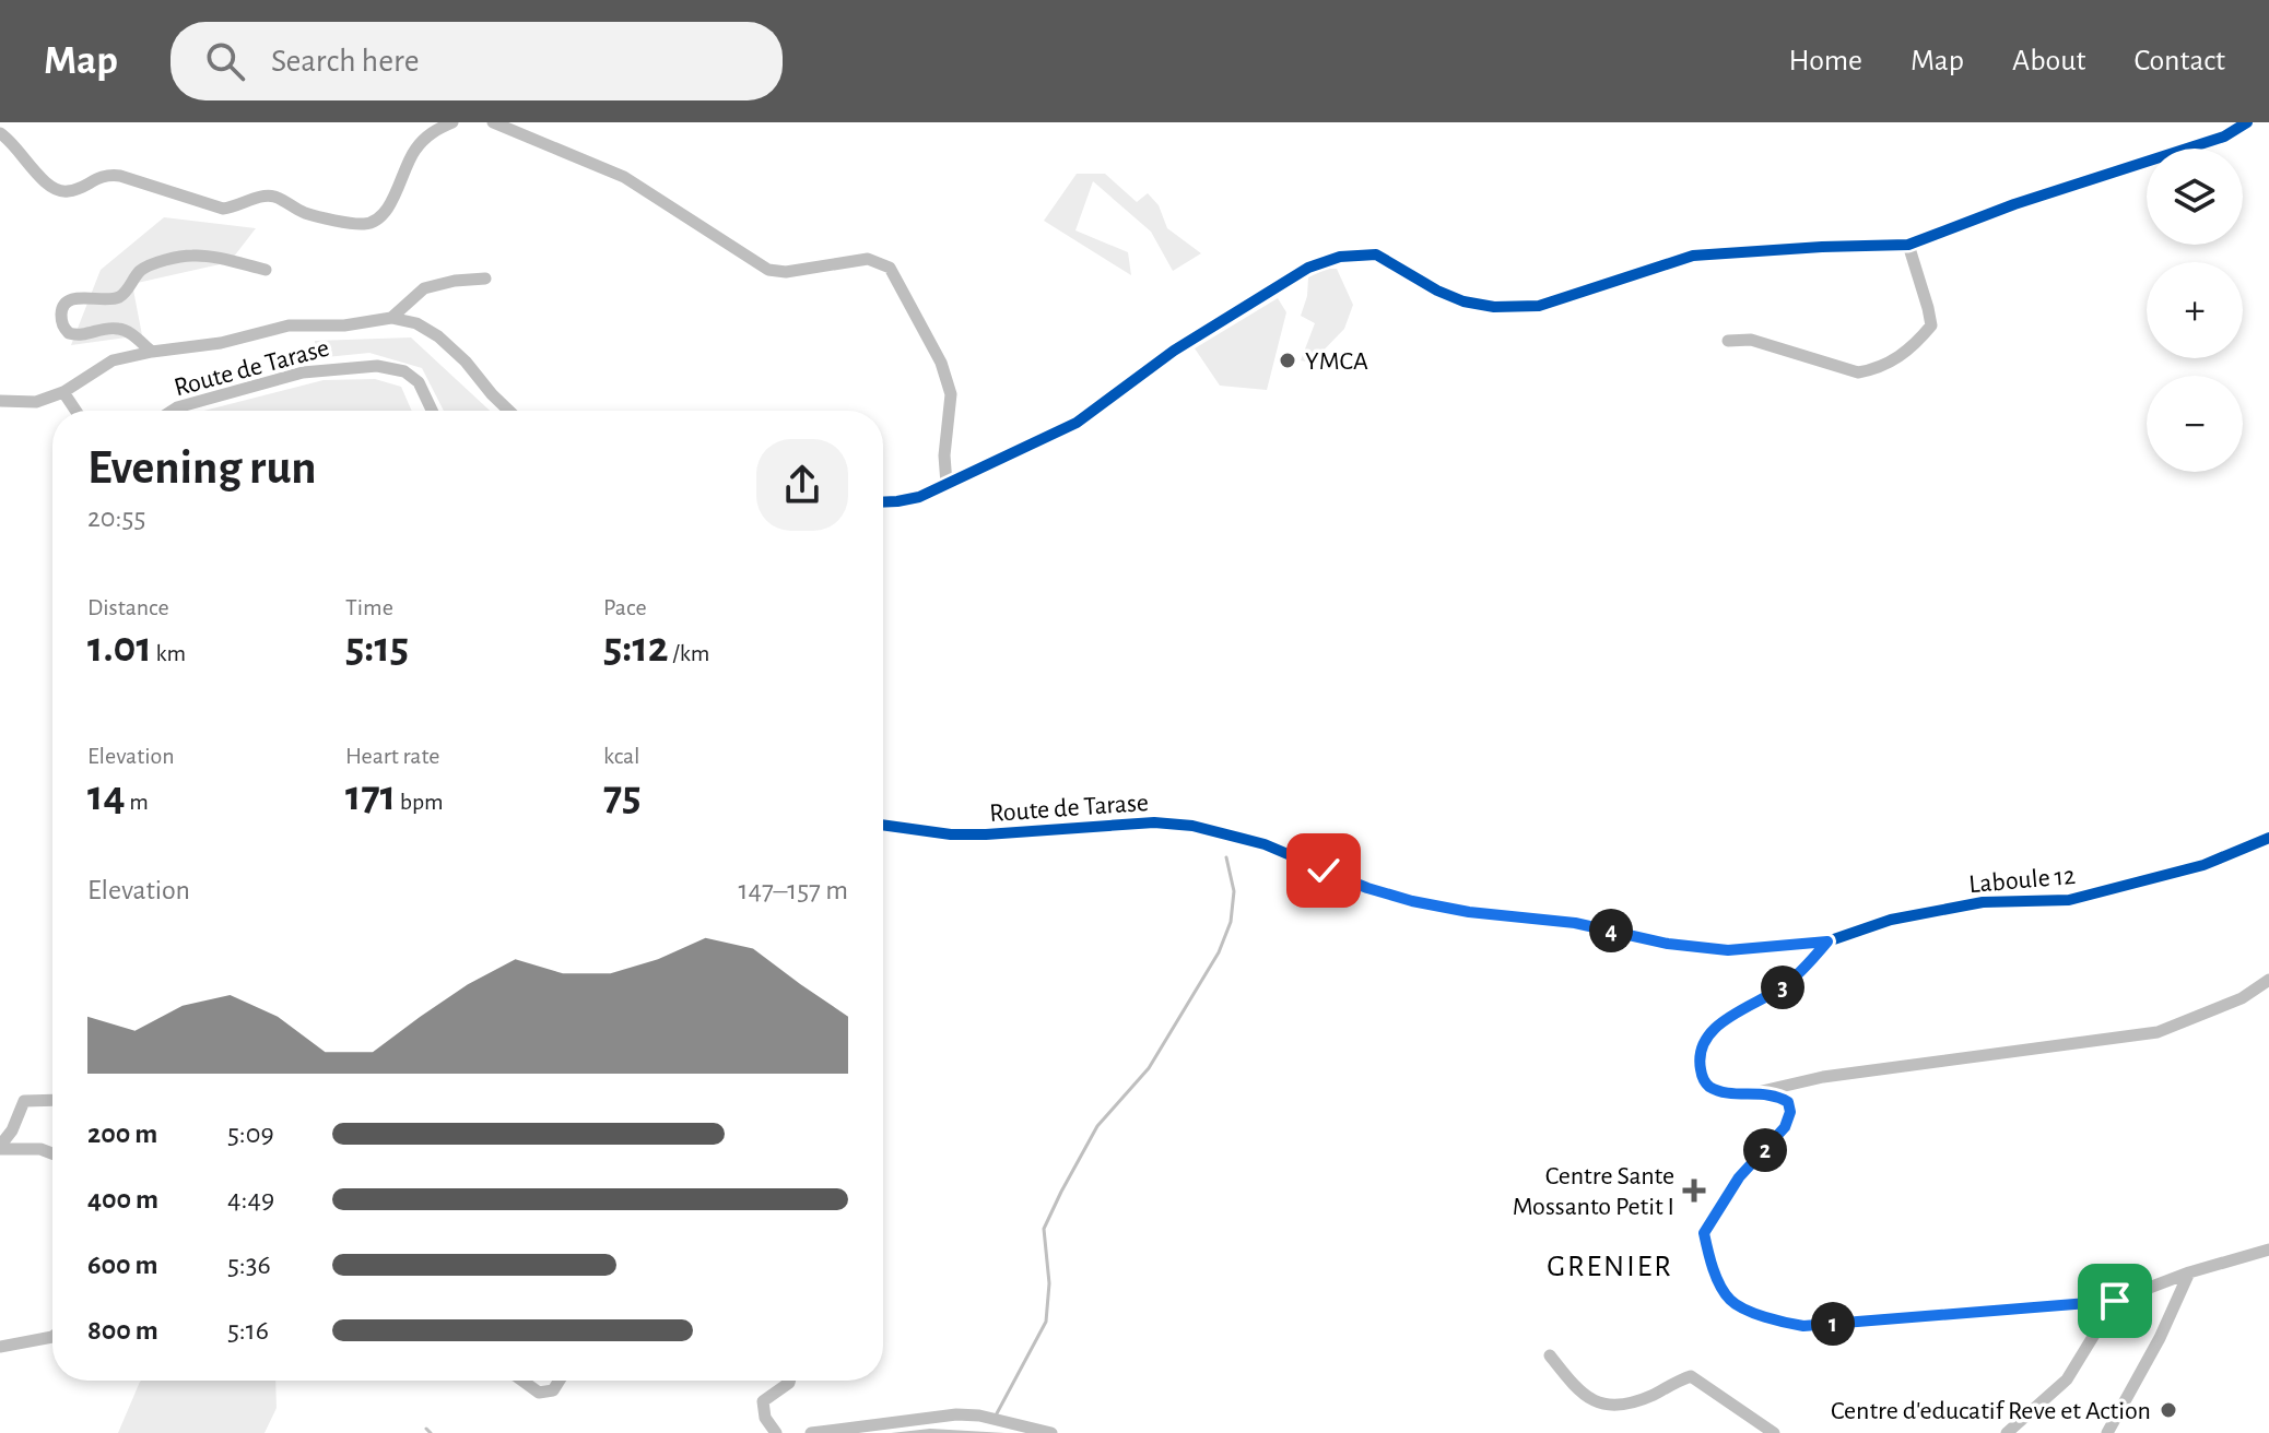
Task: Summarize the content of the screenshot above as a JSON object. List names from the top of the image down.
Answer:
{
  "streets": {
    "street": ["Route de Tarase", "Laboule 12"]
  },
  "crossings": [
    ["Route de Tarase", "Laboule 12"]
  ],
  "districts": ["GRENIER"],
  "places": {
    "other": ["YMCA", "Centre d'educatif Reve et Action"],
    "health": ["Centre Sante Mossanto Petit I"]
  },
  "page": {
    "header": "Map",
    "search": "Search here",
    "nav": [
      "Home",
      "Map",
      "About",
      "Contact"
    ],
    "map_buttons": ["+", "−"],
    "heading": ["Evening run", "20:55"],
    "stats": [
      ["Distance", "1.01 km"],
      ["Time", "5:15"],
      ["Pace", "5:12 /km"],
      ["Elevation", "14 m"],
      ["Heart rate", "171 bpm"],
      ["kcal", "75"]
    ],
    "chart": ["Elevation", "147–157 m"],
    "pins": [
      "4",
      "3",
      "2",
      "1"
    ],
    "list": [
      {
        "name": "200 m",
        "note": "5:09"
      },
      {
        "name": "400 m",
        "note": "4:49"
      },
      {
        "name": "600 m",
        "note": "5:36"
      },
      {
        "name": "800 m",
        "note": "5:16"
      }
    ]
  }
}
